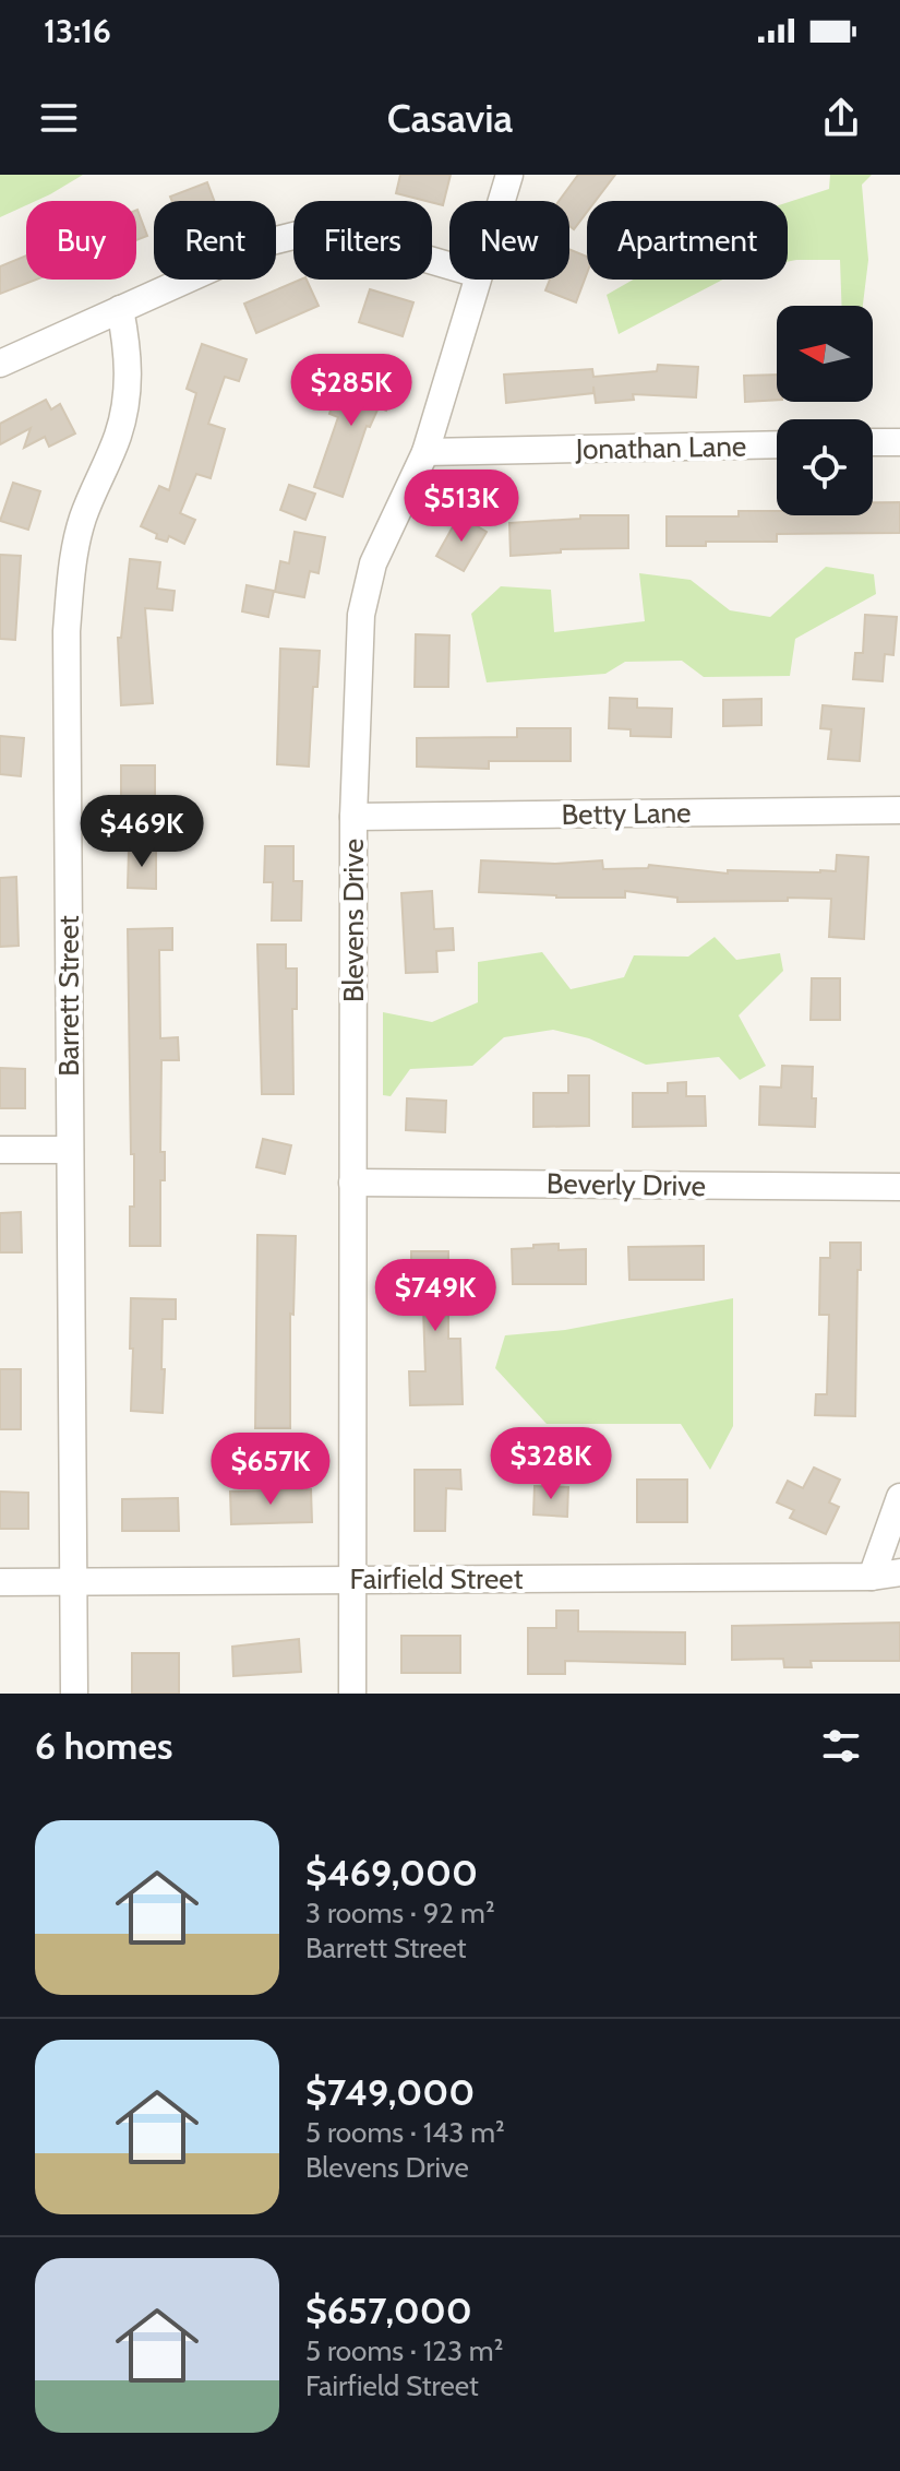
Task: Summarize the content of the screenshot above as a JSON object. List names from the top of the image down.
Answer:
{
  "streets": {
    "street": [
      "Jonathan Lane",
      "Betty Lane",
      "Blevens Drive",
      "Barrett Street",
      "Beverly Drive",
      "Fairfield Street"
    ]
  },
  "crossings": [
    ["Jonathan Lane", "Blevens Drive"],
    ["Betty Lane", "Blevens Drive"],
    ["Blevens Drive", "Beverly Drive"],
    ["Blevens Drive", "Fairfield Street"],
    ["Barrett Street", "Fairfield Street"]
  ],
  "north": "left",
  "page": {
    "status": "13:16",
    "header": "Casavia",
    "chip": [
      "Buy",
      "Rent",
      "Filters",
      "New",
      "Apartment"
    ],
    "price": [
      "$285K",
      "$513K",
      "$469K",
      "$749K",
      "$328K",
      "$657K"
    ],
    "heading": "6 homes",
    "list": [
      {
        "name": "$469,000",
        "note": "3 rooms · 92 m² · Barrett Street"
      },
      {
        "name": "$749,000",
        "note": "5 rooms · 143 m² · Blevens Drive"
      },
      {
        "name": "$657,000",
        "note": "5 rooms · 123 m² · Fairfield Street"
      }
    ]
  }
}
